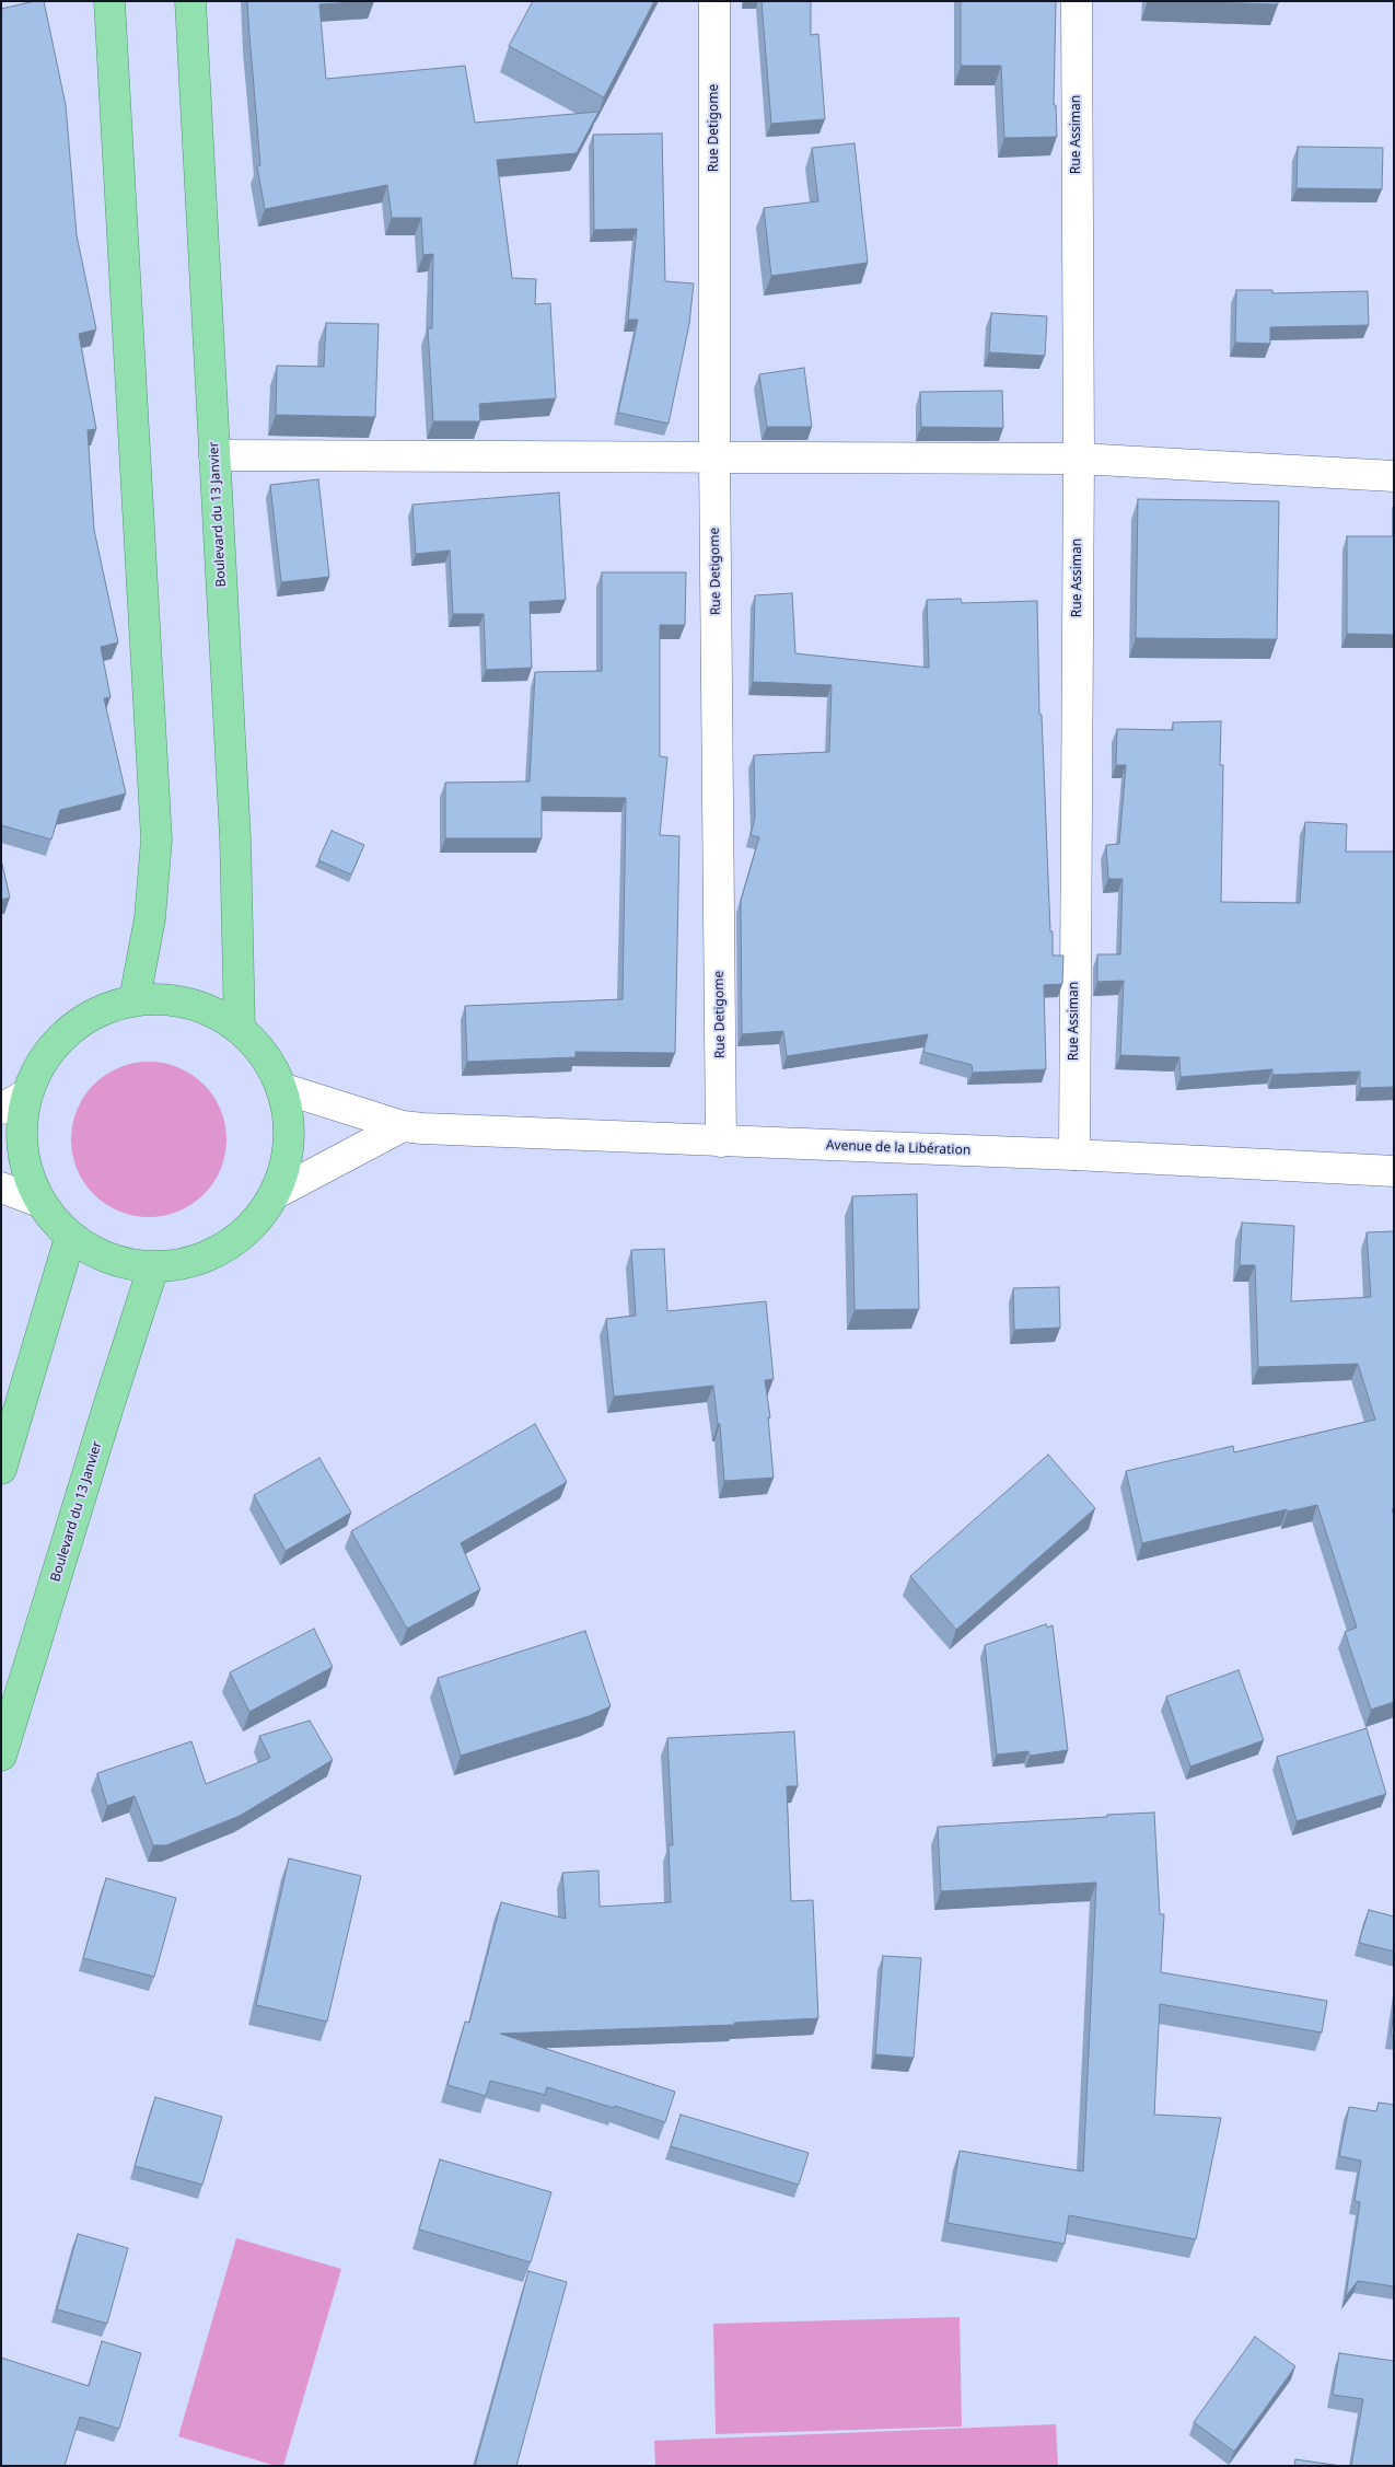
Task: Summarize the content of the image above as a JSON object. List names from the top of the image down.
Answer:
{
  "streets": {
    "highway": ["Boulevard du 13 Janvier"],
    "street": ["Rue Detigome", "Rue Assiman", "Avenue de la Libération"]
  },
  "crossings": [
    ["Rue Detigome", "Avenue de la Libération"],
    ["Rue Assiman", "Avenue de la Libération"]
  ]
}
